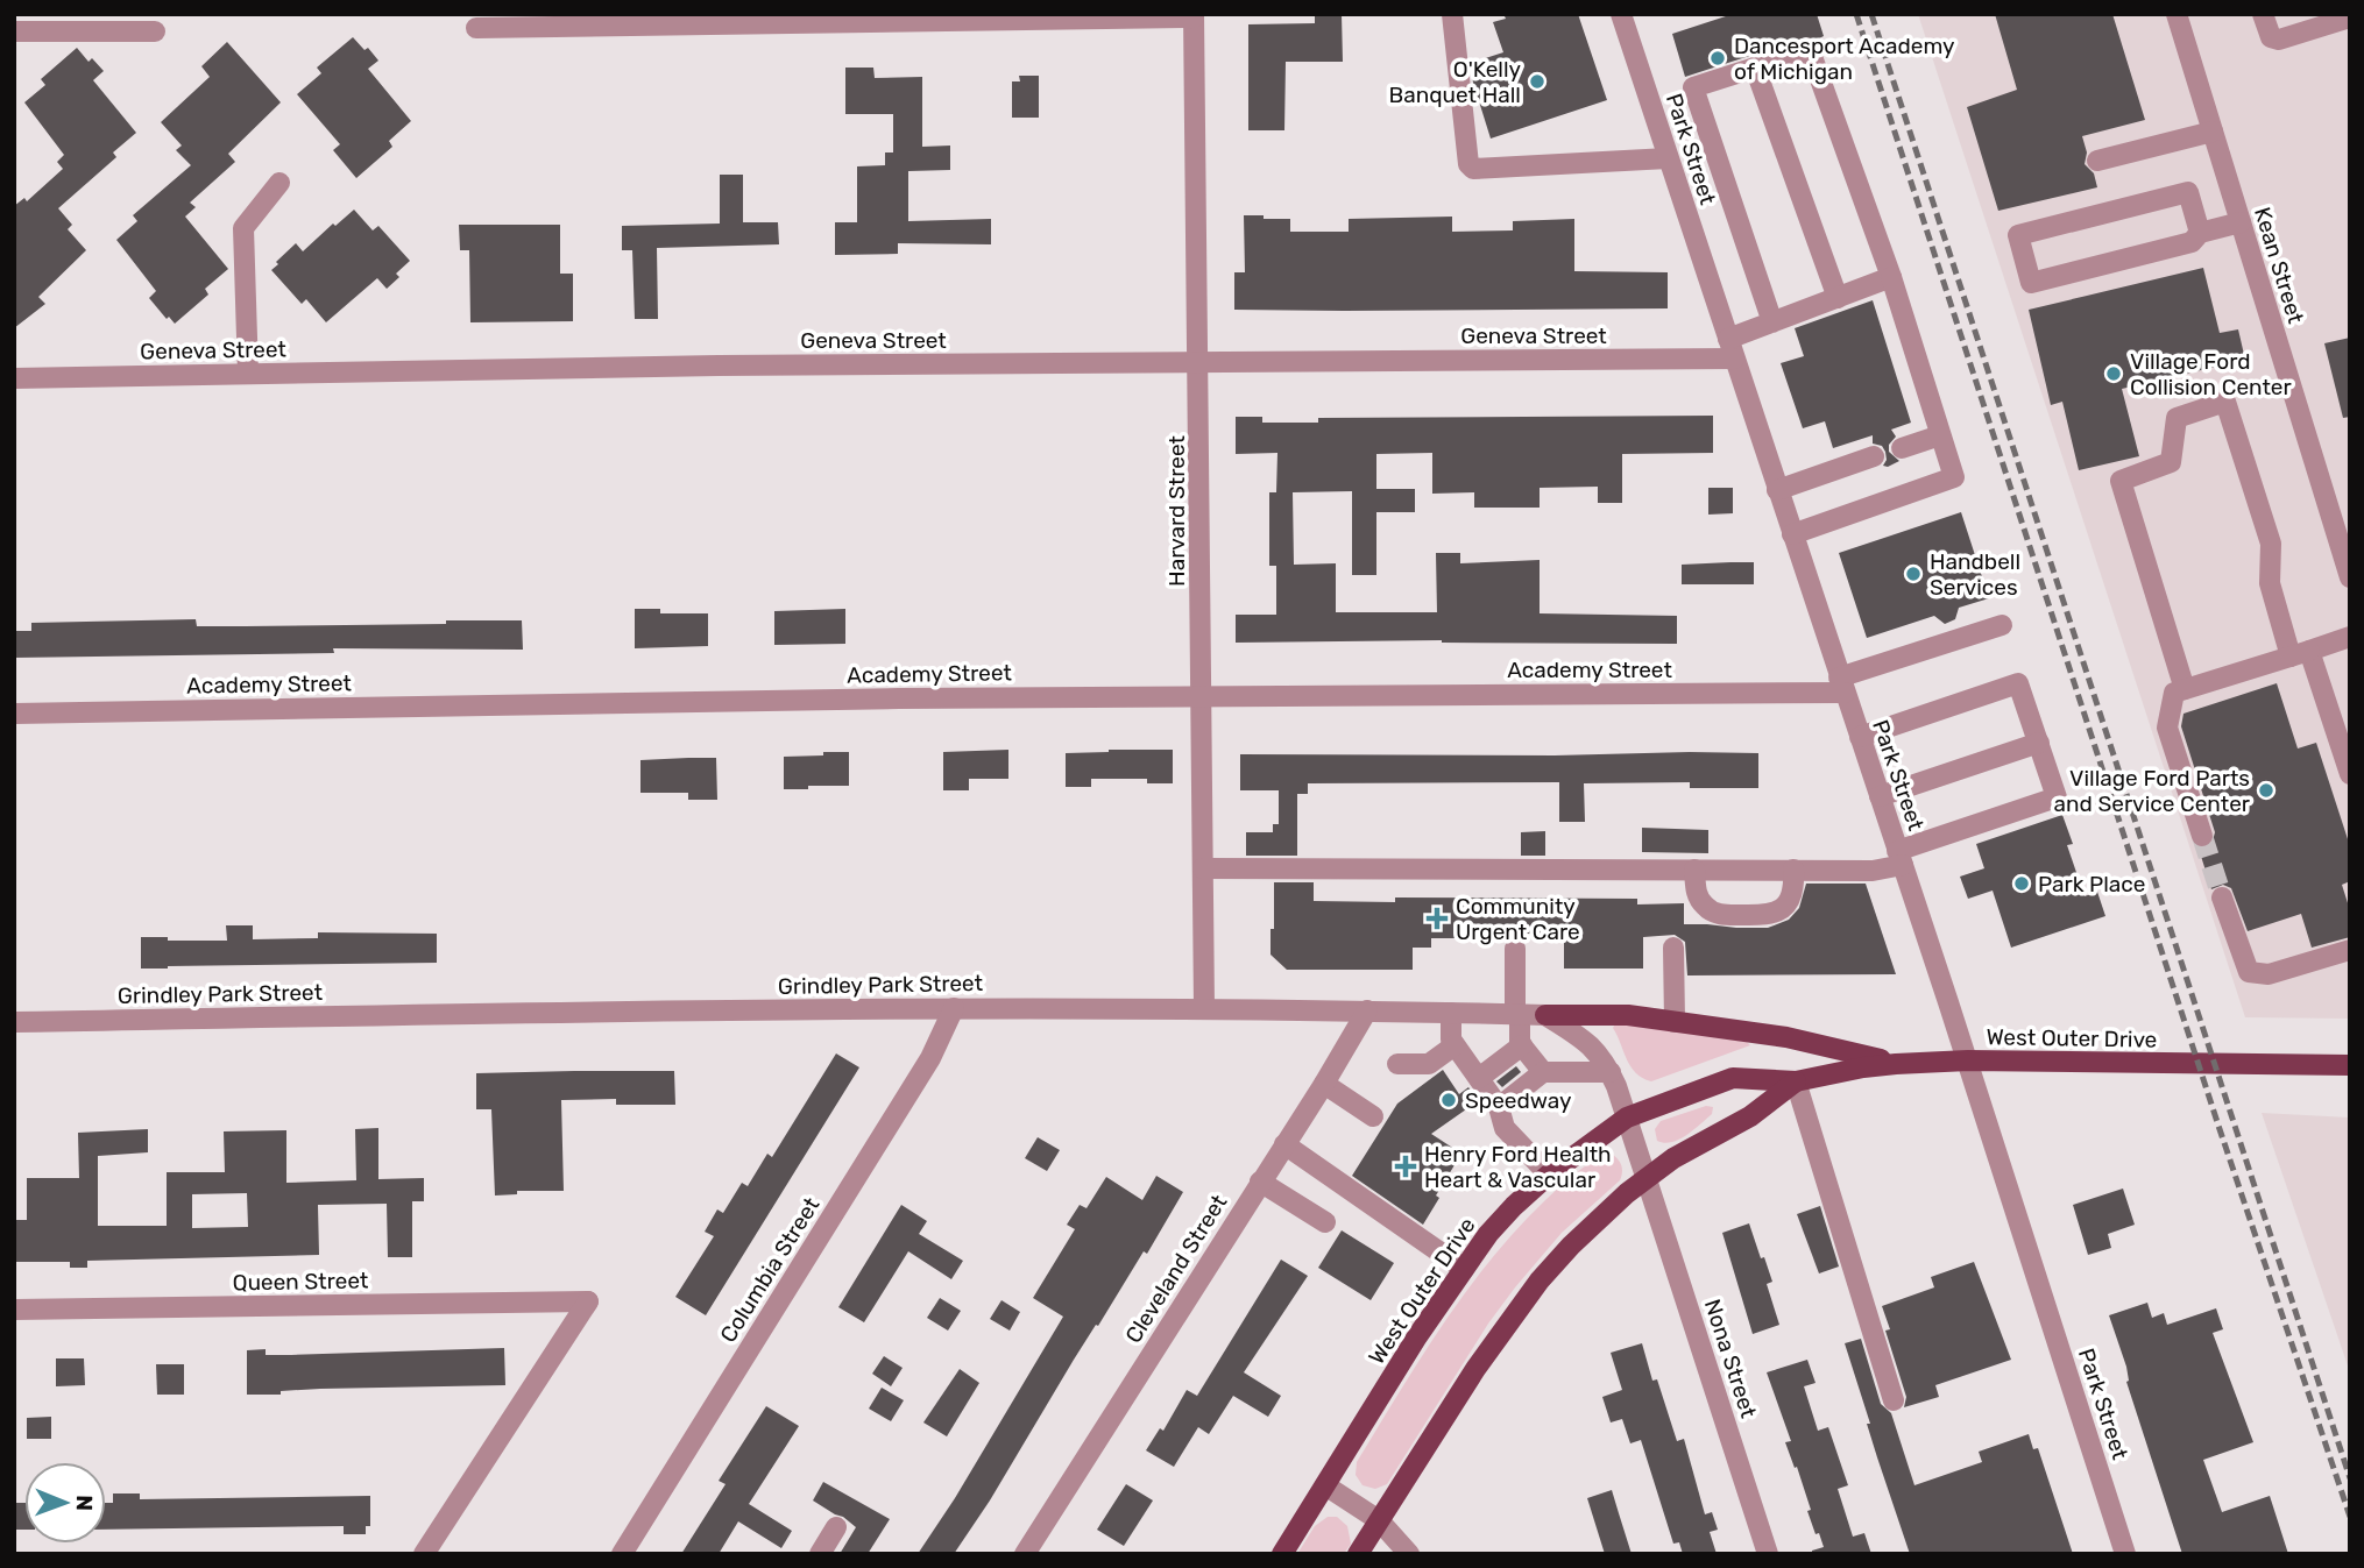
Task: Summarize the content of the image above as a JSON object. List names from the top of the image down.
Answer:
{
  "streets": {
    "main road": ["West Outer Drive"],
    "street": [
      "Park Street",
      "Kean Street",
      "Geneva Street",
      "Harvard Street",
      "Academy Street",
      "Grindley Park Street",
      "Cleveland Street",
      "Columbia Street",
      "Queen Street",
      "Nona Street"
    ]
  },
  "crossings": [
    ["Park Street", "Geneva Street"],
    ["Park Street", "Academy Street"],
    ["Park Street", "West Outer Drive"],
    ["Geneva Street", "Harvard Street"],
    ["Harvard Street", "Academy Street"],
    ["Harvard Street", "Grindley Park Street"],
    ["Grindley Park Street", "Cleveland Street"],
    ["Grindley Park Street", "Columbia Street"],
    ["West Outer Drive", "Nona Street"]
  ],
  "places": {
    "other": [
      "Dancesport Academy of Michigan",
      "O'Kelly Banquet Hall",
      "Village Ford Collision Center",
      "Handbell Services",
      "Village Ford Parts and Service Center",
      "Park Place",
      "Speedway"
    ],
    "health": ["Community Urgent Care", "Henry Ford Health Heart & Vascular"]
  },
  "north": "right"
}
